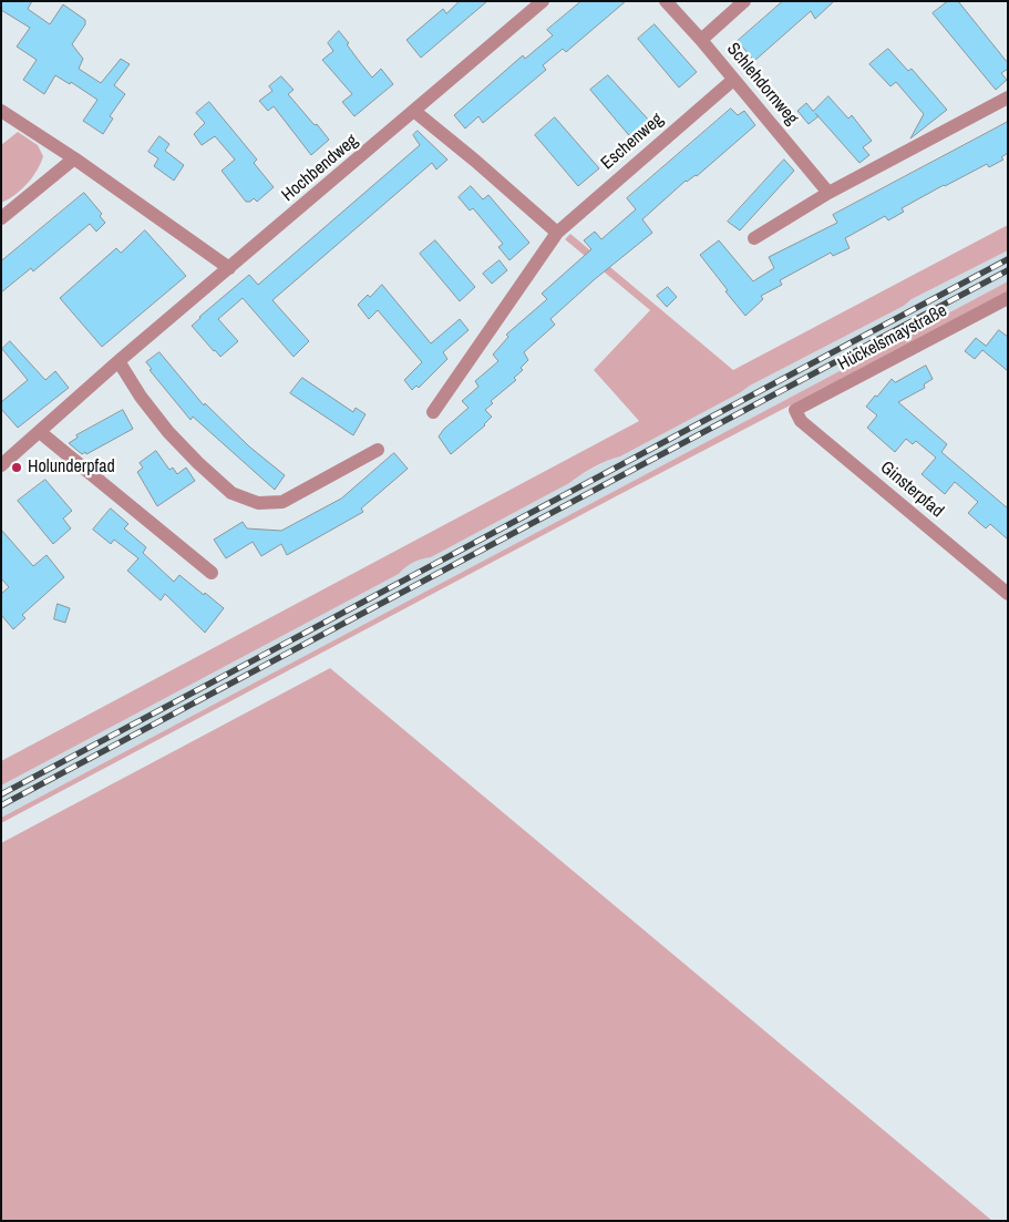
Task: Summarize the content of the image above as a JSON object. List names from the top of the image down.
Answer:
{
  "streets": {
    "street": [
      "Schlehdornweg",
      "Eschenweg",
      "Hochbendweg",
      "Hückelsmaystraße",
      "Ginsterpfad"
    ]
  },
  "crossings": [
    ["Schlehdornweg", "Eschenweg"],
    ["Hückelsmaystraße", "Ginsterpfad"]
  ],
  "places": ["Holunderpfad"]
}
